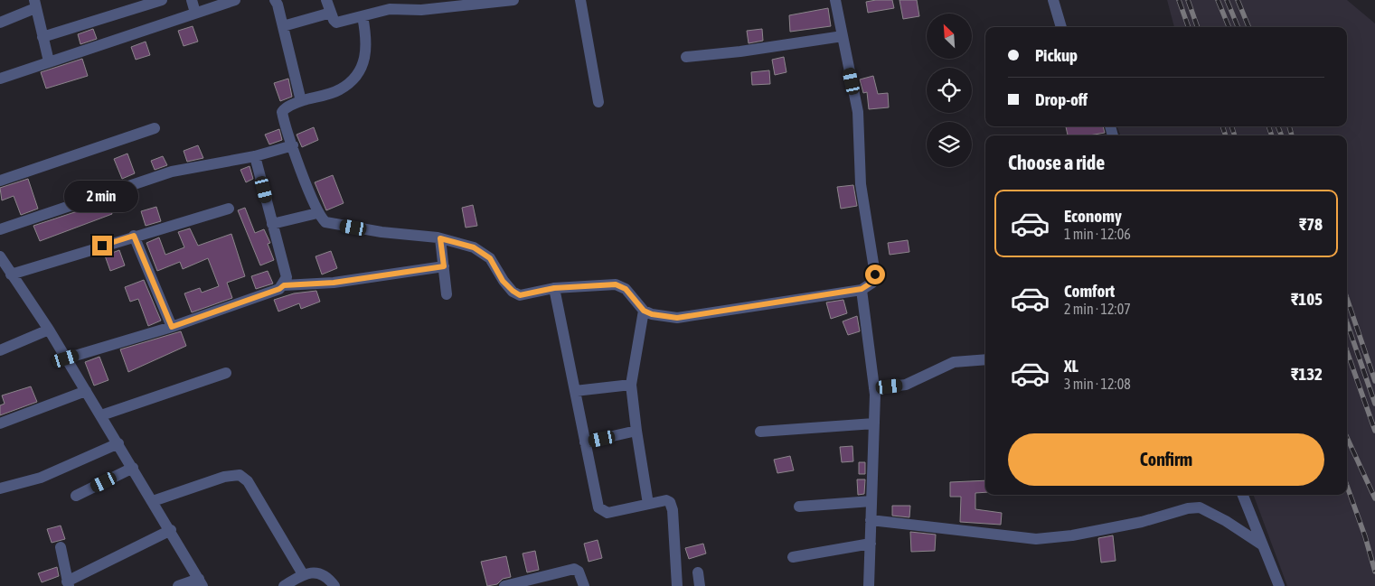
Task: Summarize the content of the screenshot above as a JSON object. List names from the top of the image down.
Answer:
{
  "north": "top left",
  "page": {
    "banner": ["Pickup", "Drop-off"],
    "heading": "Choose a ride",
    "bubble": "2 min",
    "list": [
      {
        "name": "Economy",
        "note": "1 min · 12:06",
        "value": "₹78"
      },
      {
        "name": "Comfort",
        "note": "2 min · 12:07",
        "value": "₹105"
      },
      {
        "name": "XL",
        "note": "3 min · 12:08",
        "value": "₹132"
      }
    ],
    "buttons": "Confirm"
  }
}
